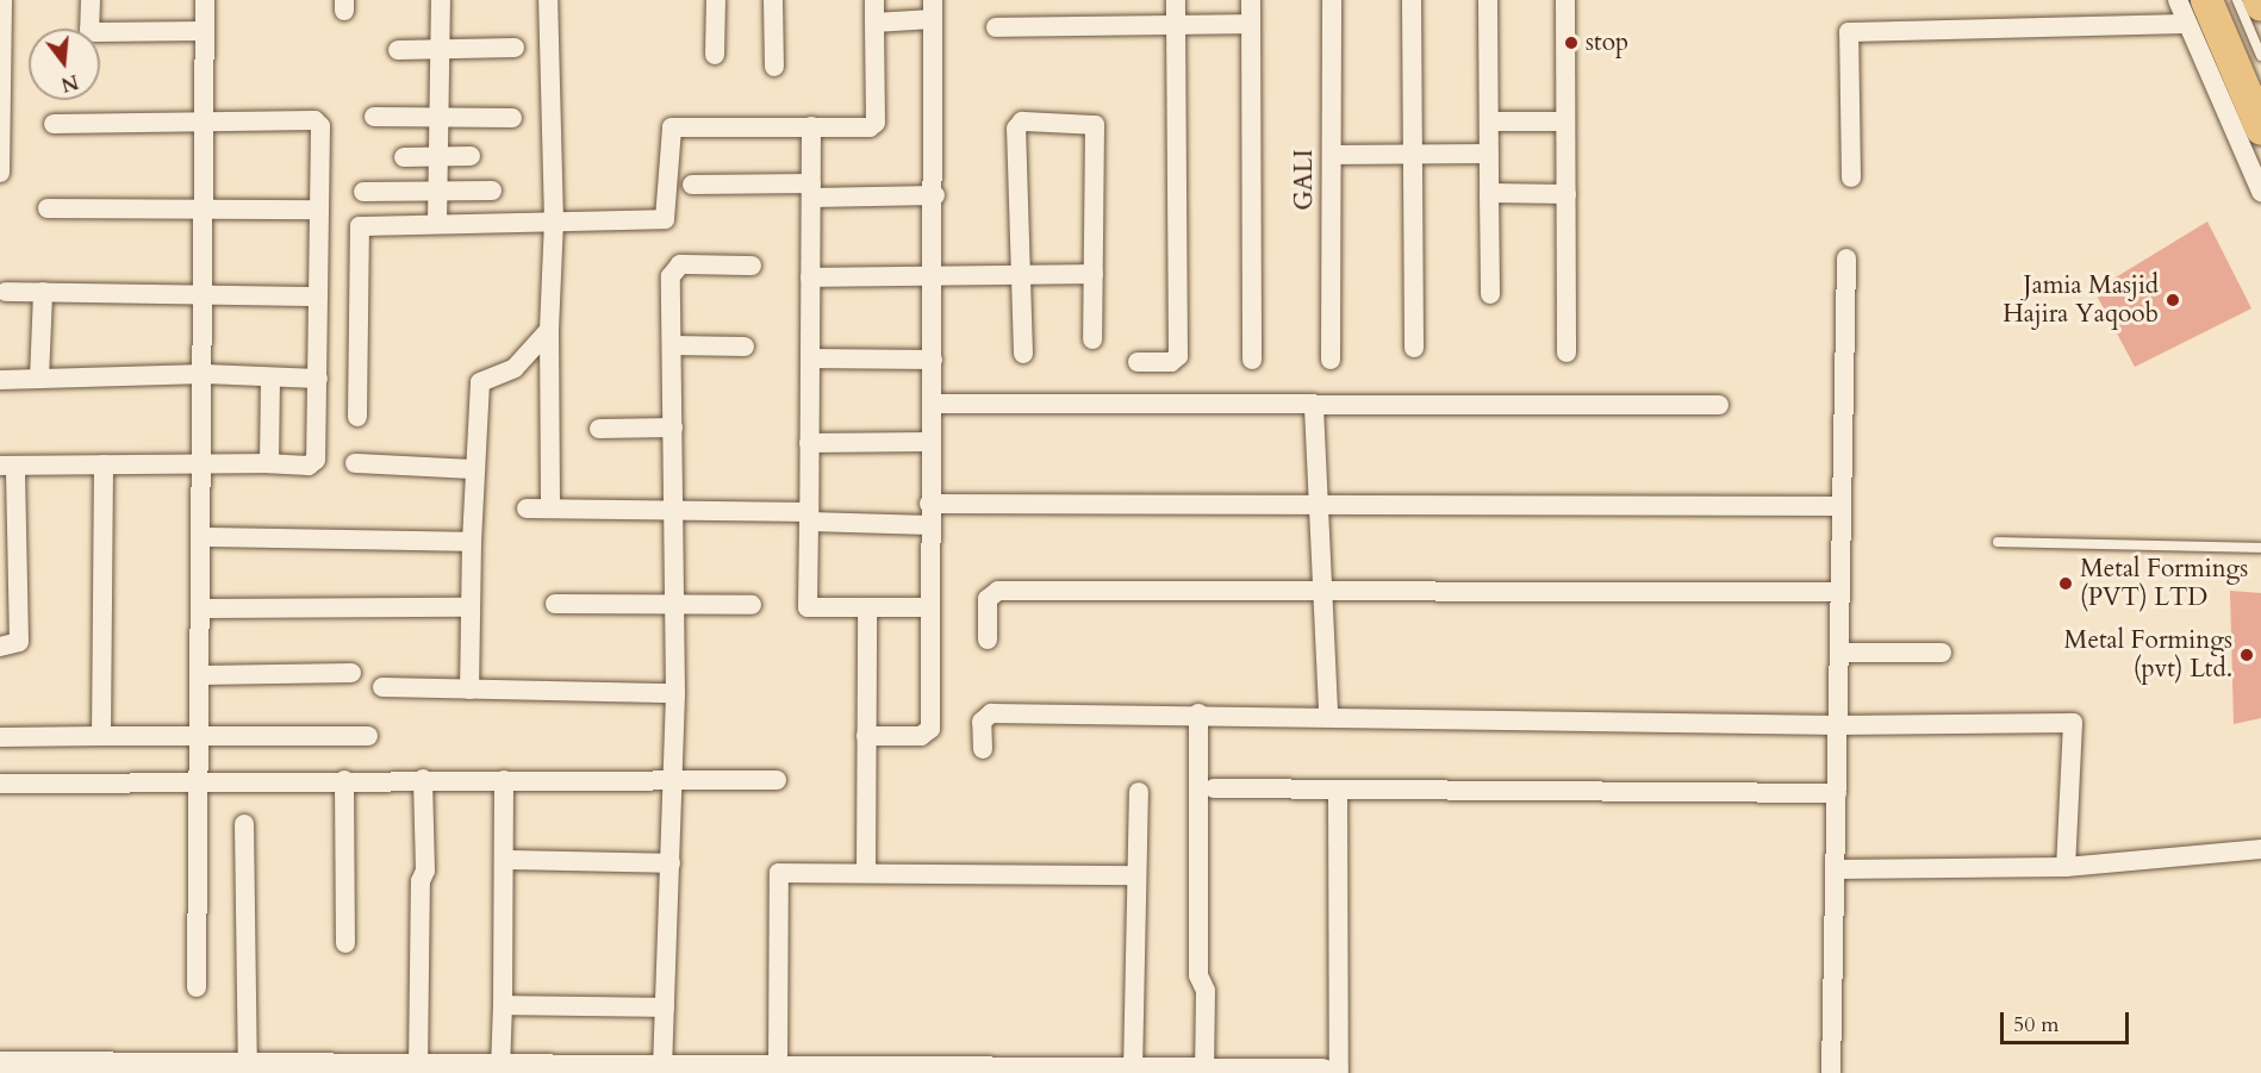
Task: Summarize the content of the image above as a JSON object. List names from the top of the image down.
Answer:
{
  "streets": {
    "street": ["GALI"]
  },
  "places": [
    "stop",
    "Jamia Masjid Hajira Yaqoob",
    "Metal Formings (PVT) LTD",
    "Metal Formings (pvt) Ltd."
  ],
  "scale_bar": "50 m",
  "north": "bottom"
}
